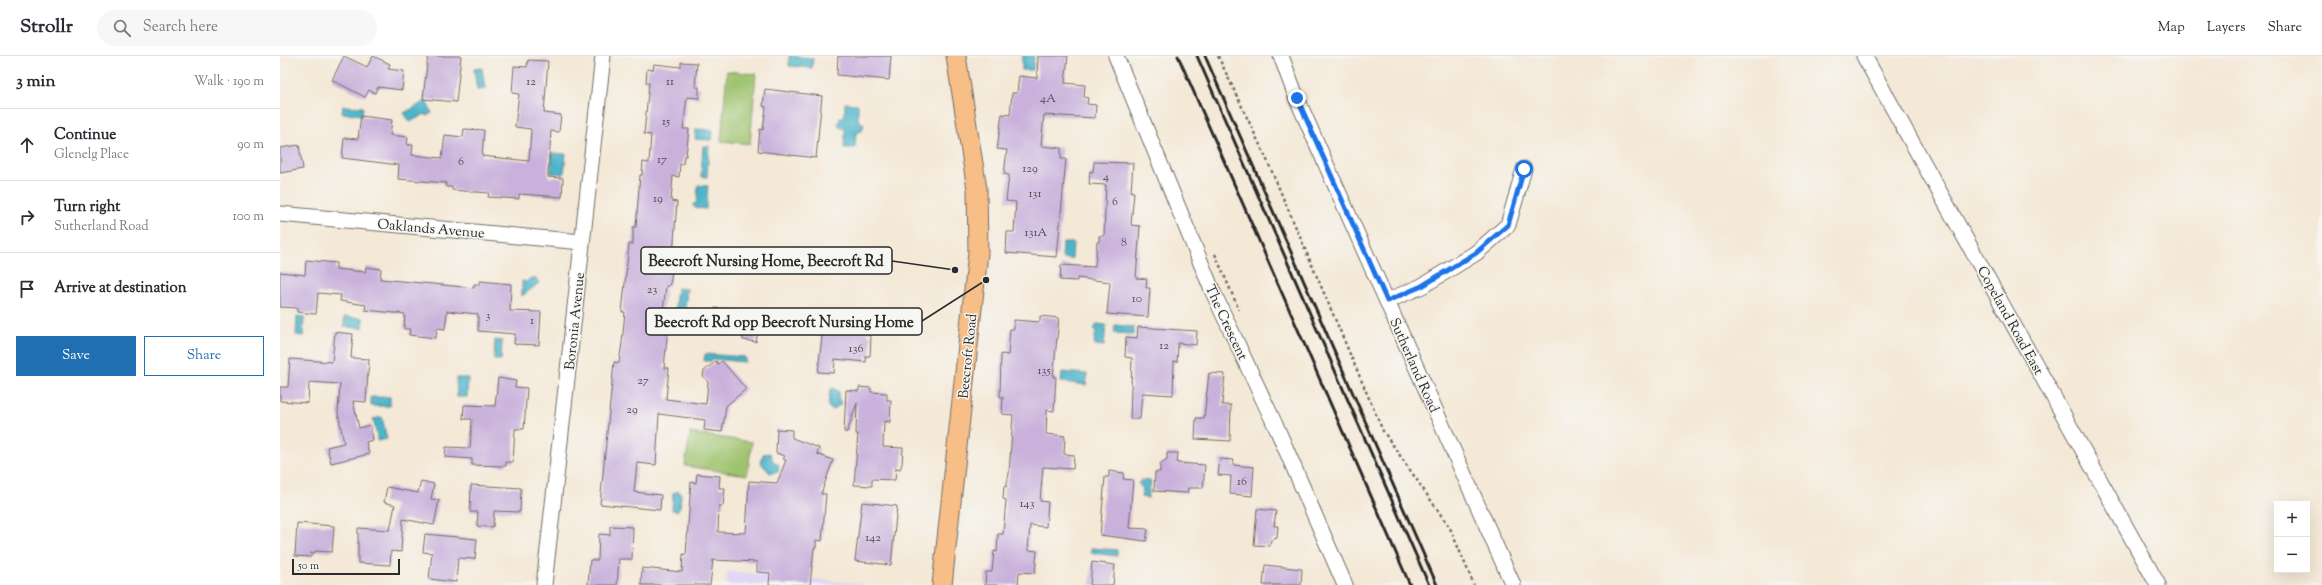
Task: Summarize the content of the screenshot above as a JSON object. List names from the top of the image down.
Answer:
{
  "streets": {
    "main road": ["Beecroft Road"],
    "street": [
      "Oaklands Avenue",
      "Copeland Road East",
      "Boronia Avenue",
      "The Crescent",
      "Sutherland Road"
    ]
  },
  "crossings": [
    ["Oaklands Avenue", "Boronia Avenue"]
  ],
  "places": ["Beecroft Nursing Home, Beecroft Rd", "Beecroft Rd opp Beecroft Nursing Home"],
  "house_numbers": [
    "12",
    "11",
    "4A",
    "15",
    "17",
    "6",
    "129",
    "4",
    "131",
    "19",
    "6",
    "131A",
    "8",
    "23",
    "10",
    "3",
    "1",
    "12",
    "136",
    "135",
    "27",
    "29",
    "16",
    "143",
    "142"
  ],
  "scale_bar": "50 m",
  "page": {
    "header": "Strollr",
    "search": "Search here",
    "nav": ["Map", "Layers", "Share"],
    "heading": ["3 min", "Walk · 190 m"],
    "list": [
      ["Continue", "Glenelg Place", "90 m"],
      ["Turn right", "Sutherland Road", "100 m"],
      "Arrive at destination"
    ],
    "buttons": ["Save", "Share"],
    "map_buttons": ["+", "−"],
    "scale": "50 m"
  }
}
